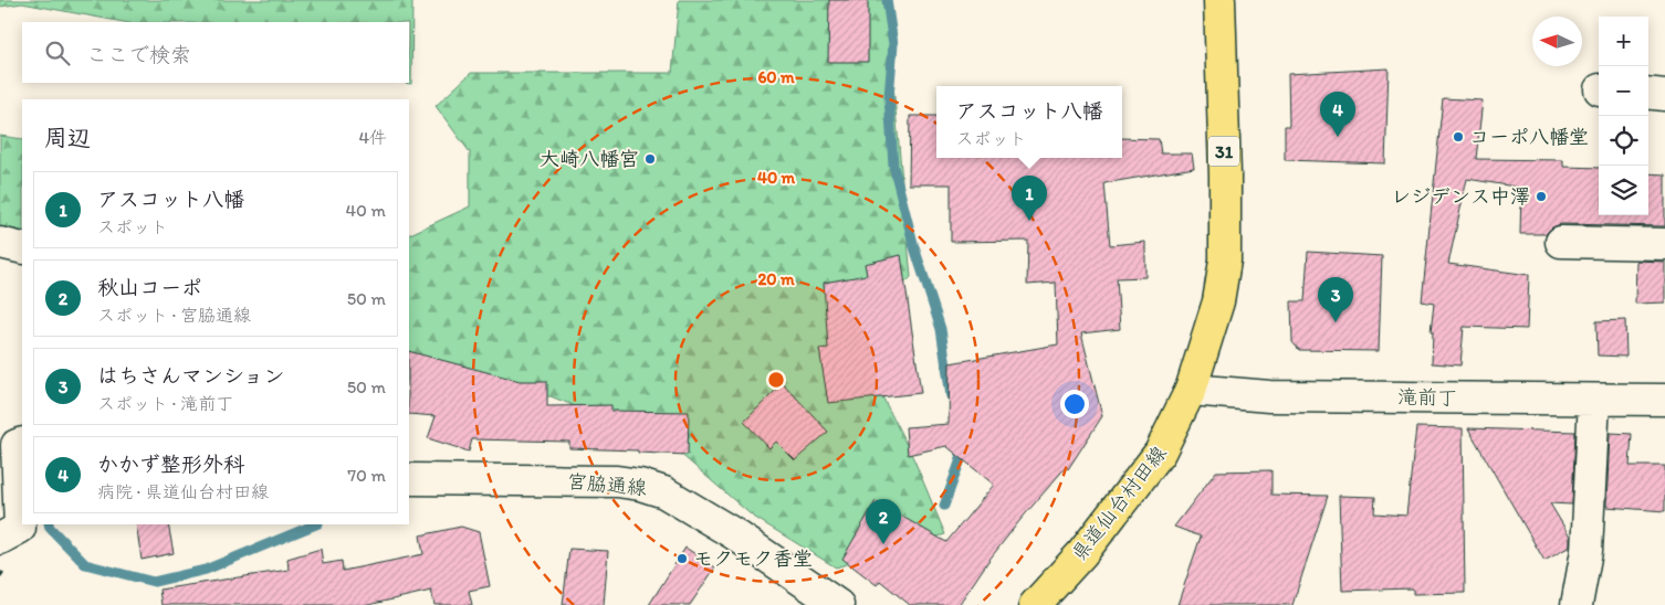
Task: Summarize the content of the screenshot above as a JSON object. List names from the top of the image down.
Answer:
{
  "streets": {
    "main road": ["31", "県道仙台村田線"],
    "street": ["滝前丁", "宮脇通線"]
  },
  "crossings": [
    ["滝前丁", "県道仙台村田線"]
  ],
  "places": [
    "コーポ八幡堂",
    "大崎八幡宮",
    "レジデンス中澤",
    "モクモク香堂"
  ],
  "north": "left",
  "page": {
    "map_buttons": ["+", "−"],
    "search": "ここで検索",
    "popup": ["アスコット八幡", "スポット"],
    "pins": [
      "4",
      "1",
      "3",
      "2"
    ],
    "heading": ["周辺", "4件"],
    "list": [
      {
        "mark": "1",
        "name": "アスコット八幡",
        "note": "スポット",
        "value": "40 m"
      },
      {
        "mark": "2",
        "name": "秋山コーポ",
        "note": "スポット · 宮脇通線",
        "value": "50 m"
      },
      {
        "mark": "3",
        "name": "はちさんマンション",
        "note": "スポット · 滝前丁",
        "value": "50 m"
      },
      {
        "mark": "4",
        "name": "かかず整形外科",
        "note": "病院 · 県道仙台村田線",
        "value": "70 m"
      }
    ]
  },
  "rings": ["60 m", "40 m", "20 m"]
}
